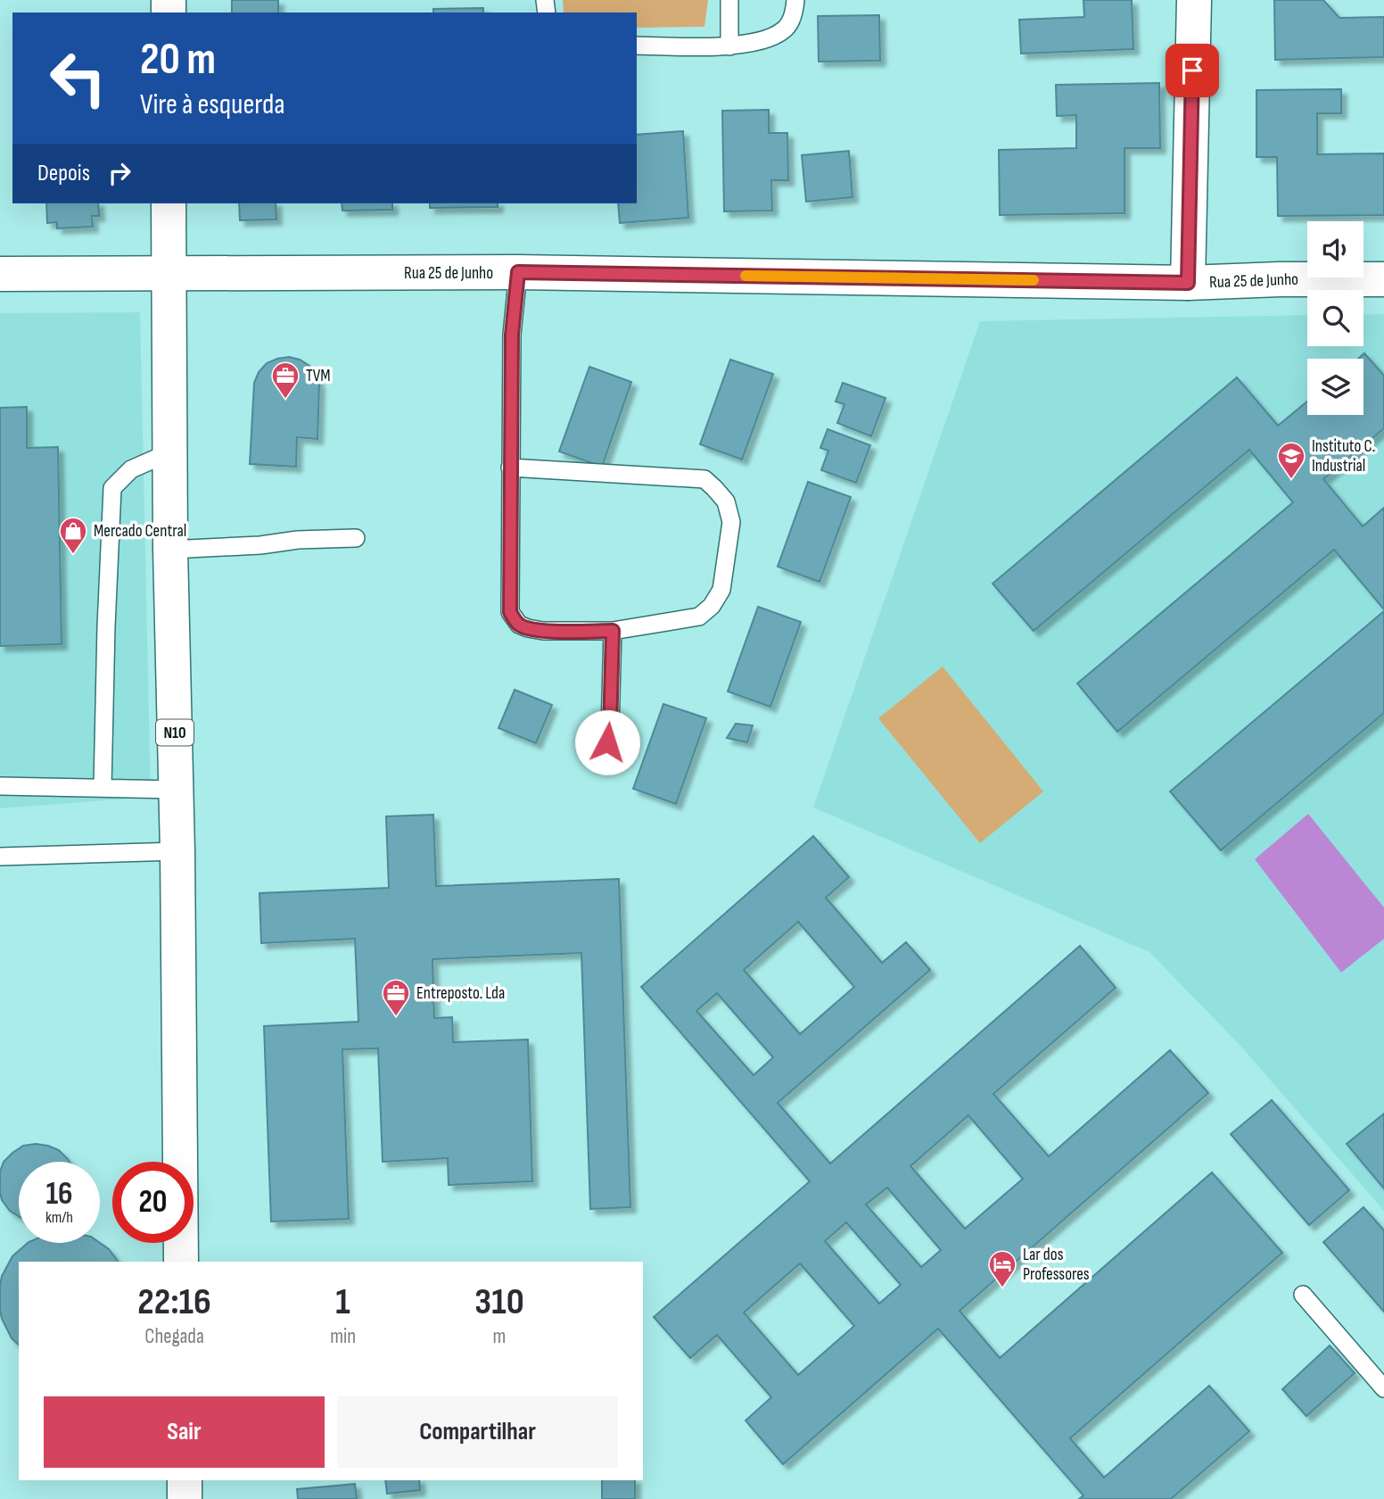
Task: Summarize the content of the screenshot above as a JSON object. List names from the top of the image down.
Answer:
{
  "streets": {
    "street": ["Rua 25 de Junho", "N10"]
  },
  "crossings": [
    ["Rua 25 de Junho", "N10"]
  ],
  "places": {
    "office": ["TVM", "Entreposto. Lda"],
    "school or university": ["Instituto C. Industrial"],
    "shop": ["Mercado Central"],
    "hotel": ["Lar dos Professores"]
  },
  "page": {
    "turn": ["20 m", "Vire à esquerda"],
    "then": "Depois",
    "speed": "16 km/h",
    "limit": "20",
    "eta": [
      "22:16",
      "Chegada",
      "1",
      "min",
      "310",
      "m"
    ],
    "buttons": ["Sair", "Compartilhar"]
  }
}
